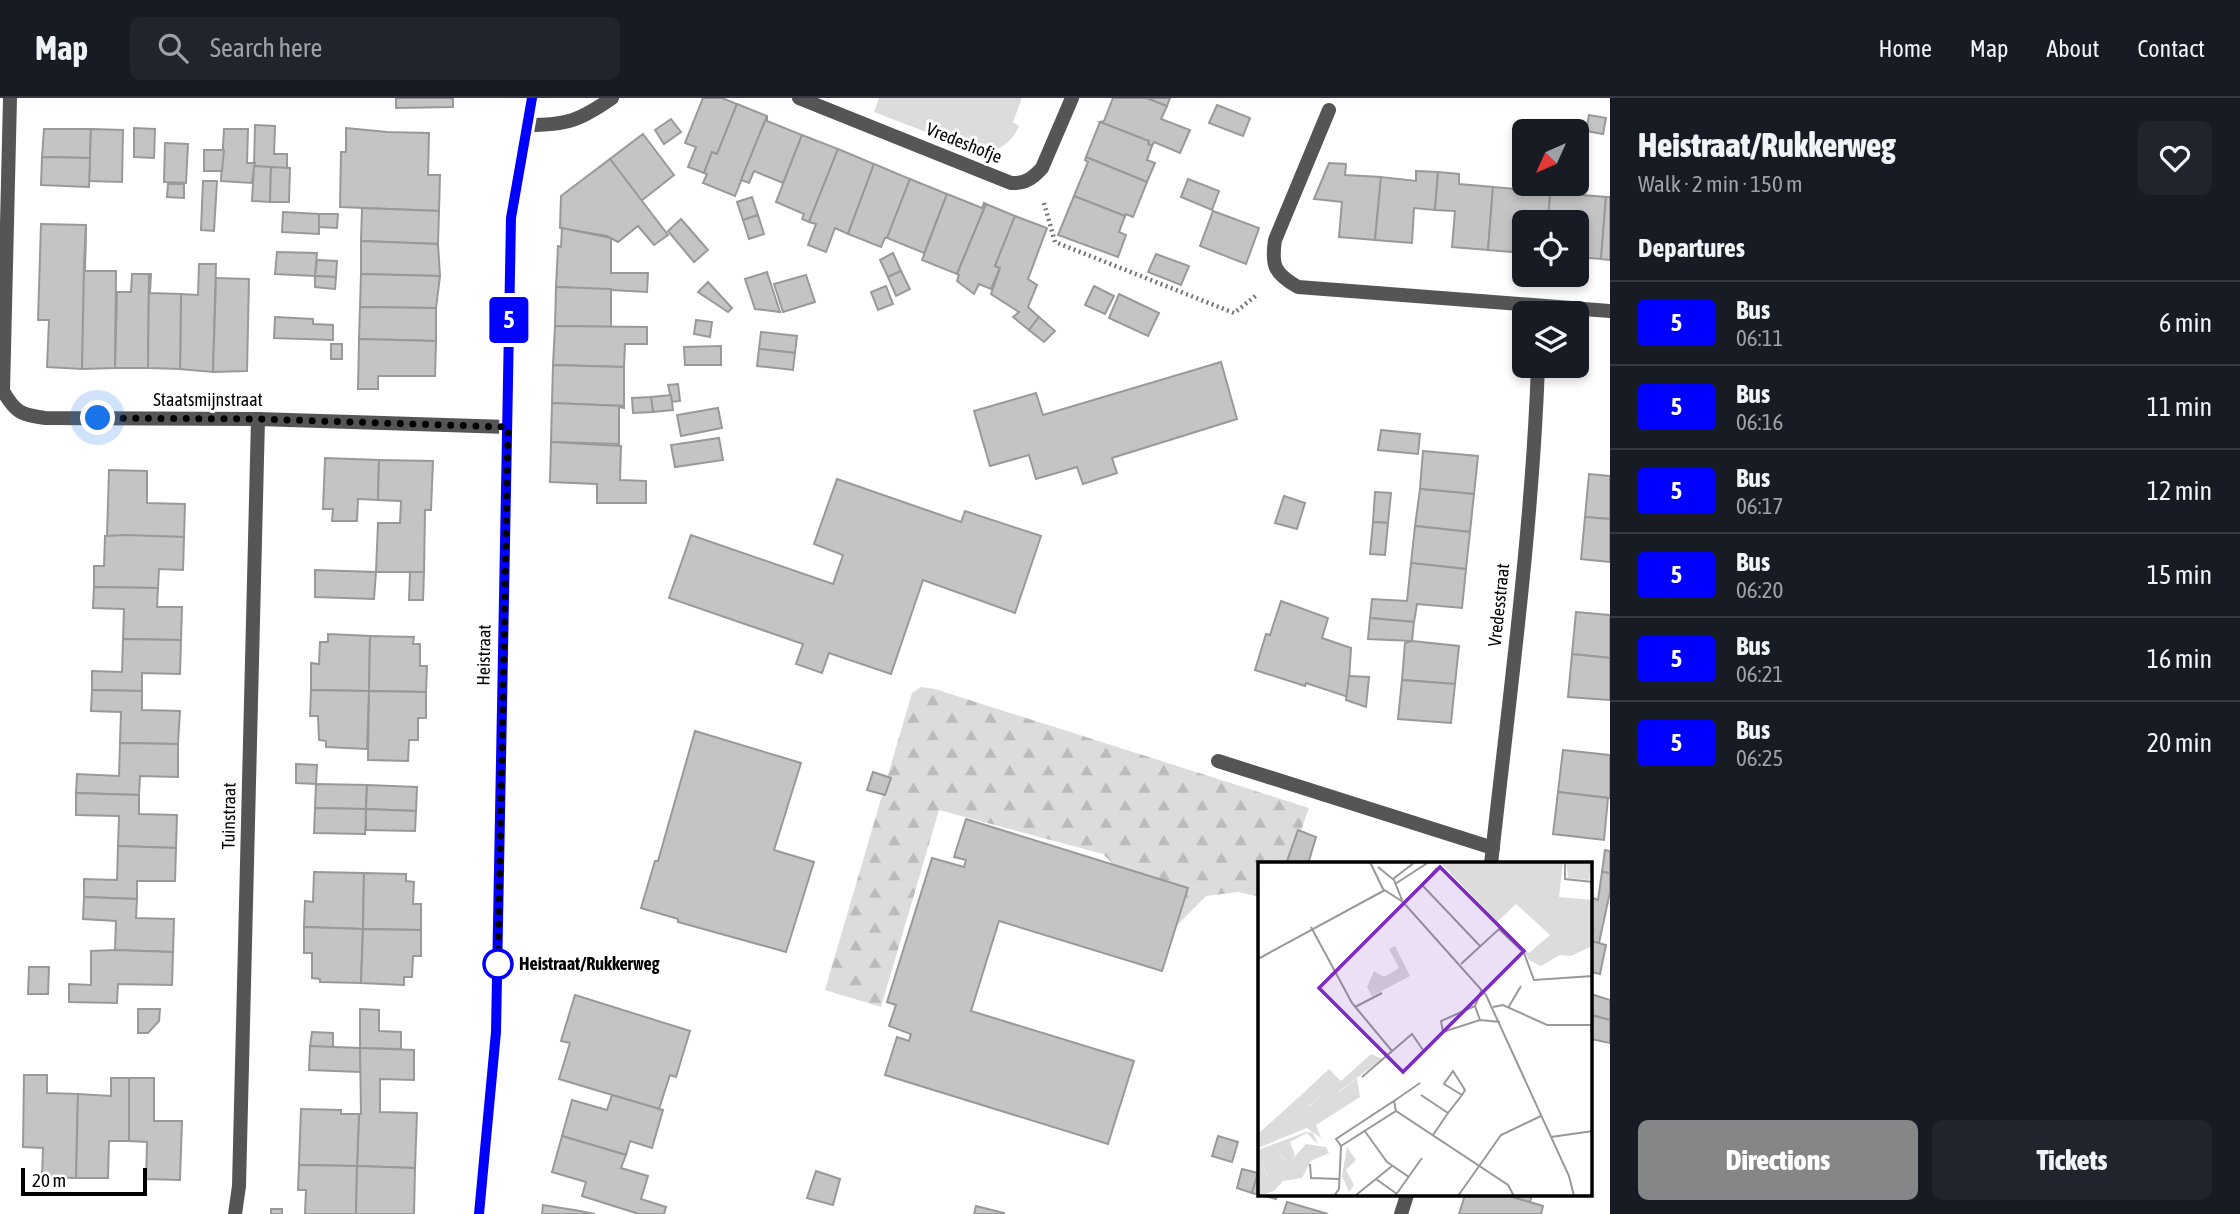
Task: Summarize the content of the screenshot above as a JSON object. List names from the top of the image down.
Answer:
{
  "streets": {
    "street": [
      "Vredeshofje",
      "Staatsmijnstraat",
      "Vredesstraat",
      "Heistraat",
      "Tuinstraat"
    ]
  },
  "crossings": [
    ["Staatsmijnstraat", "Heistraat"],
    ["Staatsmijnstraat", "Tuinstraat"]
  ],
  "places": ["Heistraat/Rukkerweg"],
  "lines": ["bus line 5"],
  "scale_bar": "20 m",
  "north": "bottom left",
  "page": {
    "header": "Map",
    "search": "Search here",
    "nav": [
      "Home",
      "Map",
      "About",
      "Contact"
    ],
    "on_map": "5",
    "heading": [
      ["Heistraat/Rukkerweg", "Walk · 2 min · 150 m"],
      "Departures"
    ],
    "list": [
      {
        "mark": "5",
        "name": "Bus",
        "note": "06:11",
        "value": "6 min"
      },
      {
        "mark": "5",
        "name": "Bus",
        "note": "06:16",
        "value": "11 min"
      },
      {
        "mark": "5",
        "name": "Bus",
        "note": "06:17",
        "value": "12 min"
      },
      {
        "mark": "5",
        "name": "Bus",
        "note": "06:20",
        "value": "15 min"
      },
      {
        "mark": "5",
        "name": "Bus",
        "note": "06:21",
        "value": "16 min"
      },
      {
        "mark": "5",
        "name": "Bus",
        "note": "06:25",
        "value": "20 min"
      }
    ],
    "buttons": ["Directions", "Tickets"],
    "scale": "20 m"
  }
}
